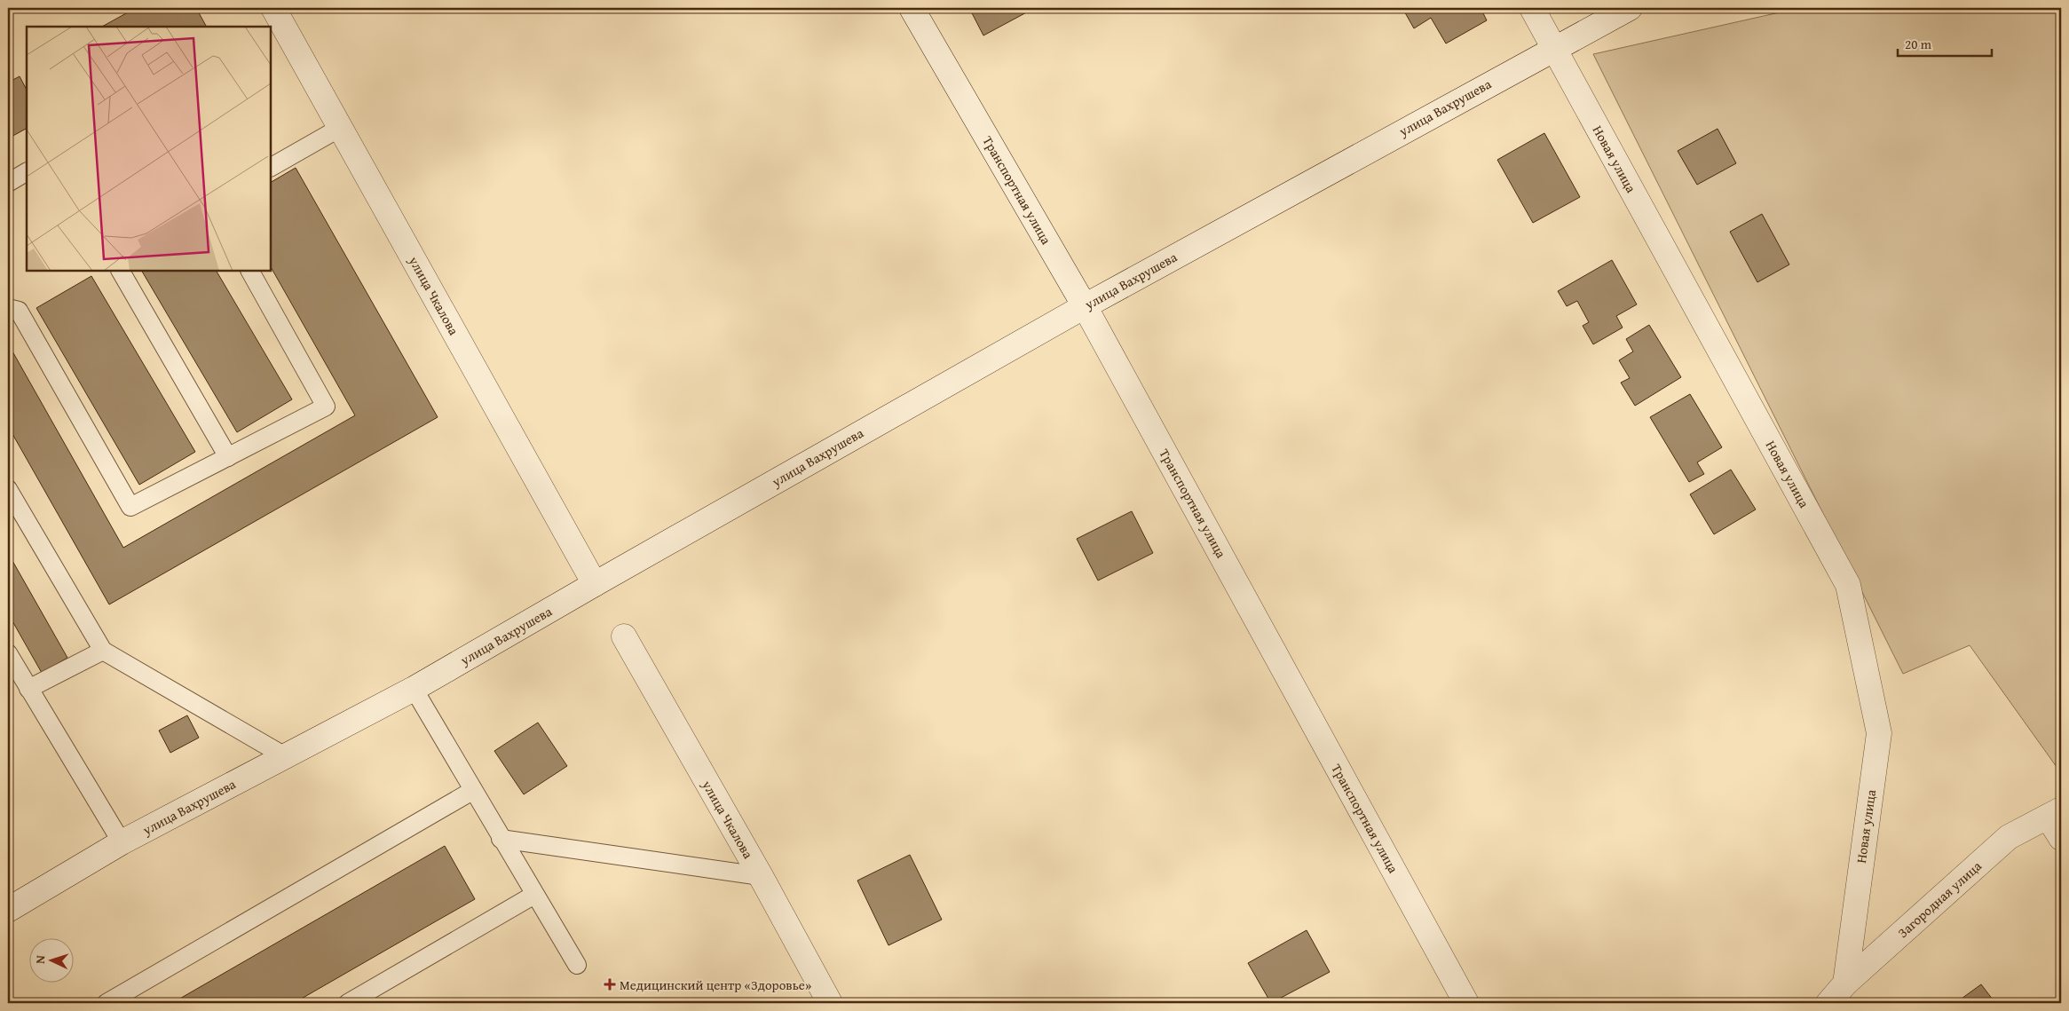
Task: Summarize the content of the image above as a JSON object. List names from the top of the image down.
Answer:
{
  "streets": {
    "street": [
      "улица Вахрушева",
      "Новая улица",
      "Транспортная улица",
      "улица Чкалова",
      "Загородная улица"
    ]
  },
  "crossings": [
    ["улица Вахрушева", "Новая улица"],
    ["улица Вахрушева", "Транспортная улица"],
    ["улица Вахрушева", "улица Чкалова"],
    ["Новая улица", "Загородная улица"]
  ],
  "places": {
    "health": ["Медицинский центр «Здоровье»"]
  },
  "scale_bar": "20 m",
  "north": "left"
}
